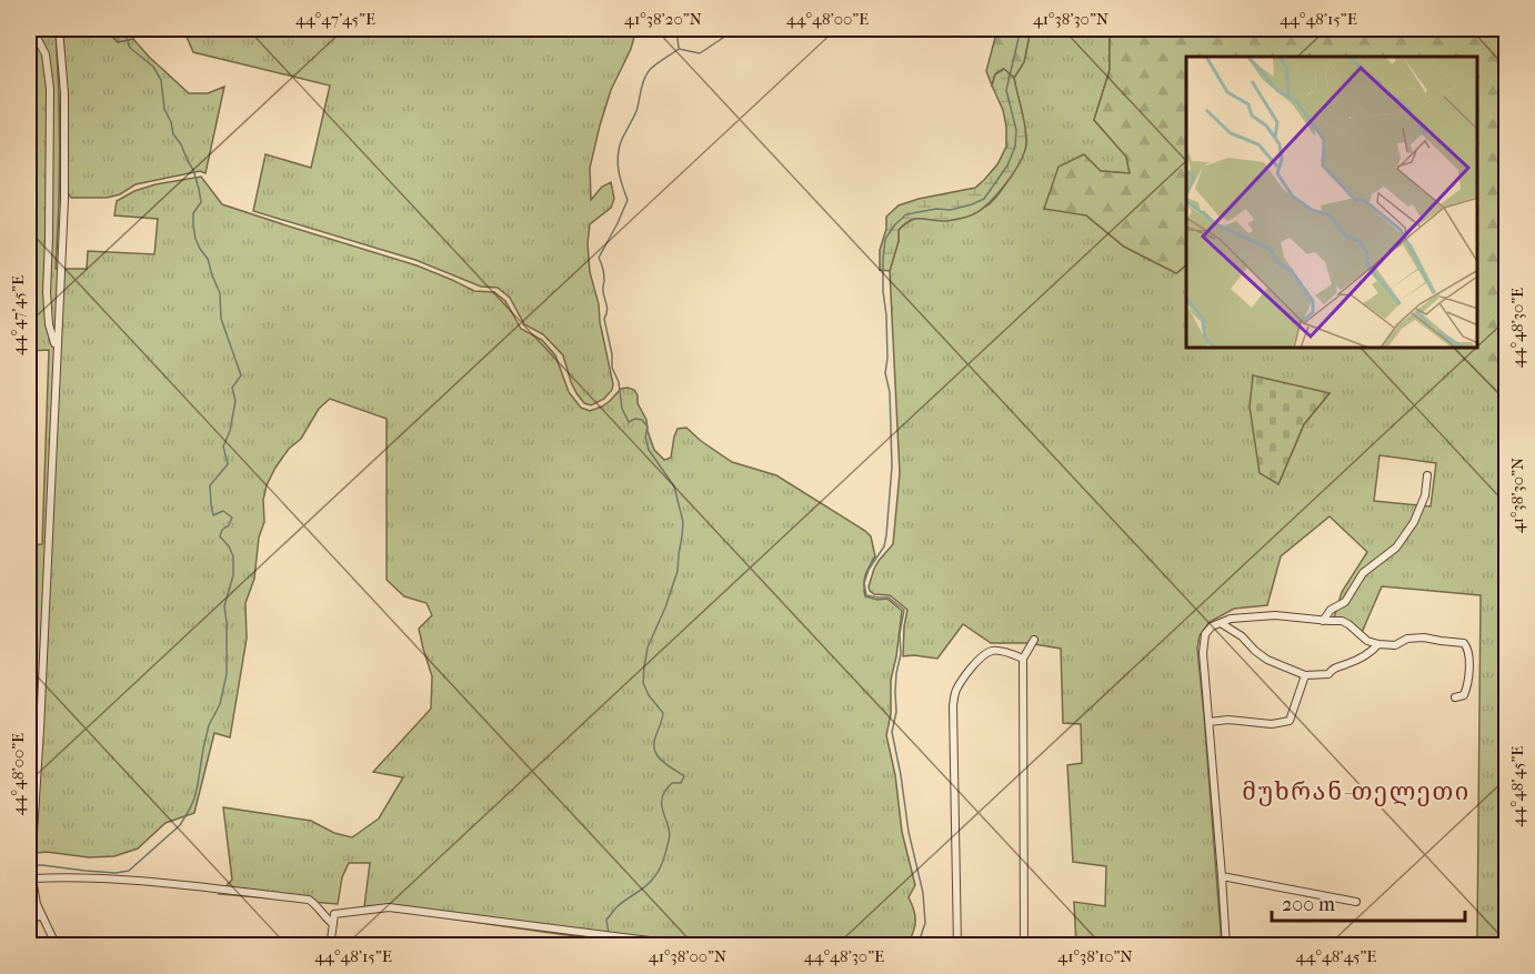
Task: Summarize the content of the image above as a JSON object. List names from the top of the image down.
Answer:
{
  "districts": ["მუხრან-თელეთი"],
  "scale_bar": "200 m",
  "coordinates": [
    "44°47'45\"E",
    "41°38'20\"N",
    "44°48'00\"E",
    "41°38'30\"N",
    "44°48'15\"E",
    "44°48'30\"E",
    "44°48'45\"E",
    "41°38'00\"N",
    "41°38'10\"N"
  ]
}
